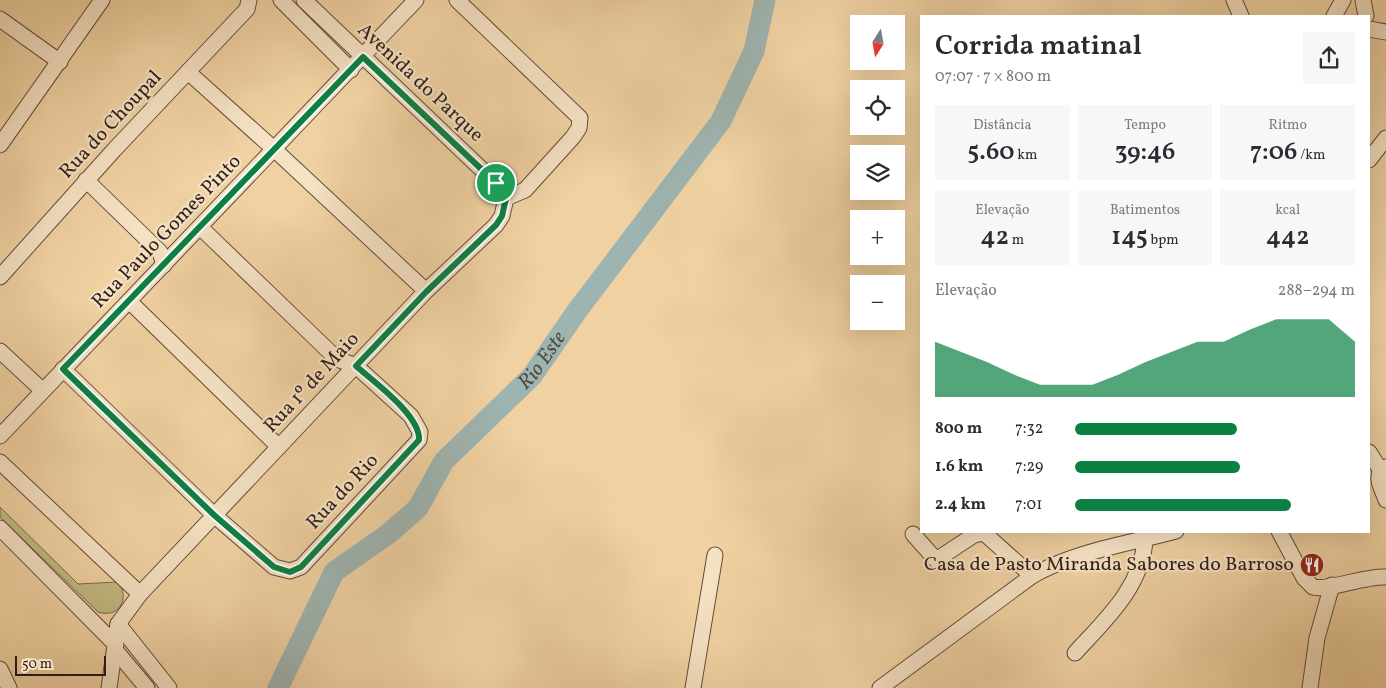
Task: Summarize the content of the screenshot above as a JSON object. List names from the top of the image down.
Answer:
{
  "streets": {
    "street": [
      "Avenida do Parque",
      "Rua do Choupal",
      "Rua Paulo Gomes Pinto",
      "Rua 1º de Maio",
      "Rua do Rio"
    ]
  },
  "crossings": [
    ["Avenida do Parque", "Rua Paulo Gomes Pinto"],
    ["Avenida do Parque", "Rua 1º de Maio"],
    ["Rua 1º de Maio", "Rua do Rio"]
  ],
  "water": ["Rio Este"],
  "places": {
    "restaurant": ["Casa de Pasto Miranda Sabores do Barroso"]
  },
  "scale_bar": "50 m",
  "north": "bottom",
  "page": {
    "map_buttons": ["+", "−"],
    "heading": ["Corrida matinal", "07:07 · 7 × 800 m"],
    "stats": [
      ["Distância", "5.60 km"],
      ["Tempo", "39:46"],
      ["Ritmo", "7:06 /km"],
      ["Elevação", "42 m"],
      ["Batimentos", "145 bpm"],
      ["kcal", "442"]
    ],
    "chart": ["Elevação", "288–294 m"],
    "list": [
      {
        "name": "800 m",
        "note": "7:32"
      },
      {
        "name": "1.6 km",
        "note": "7:29"
      },
      {
        "name": "2.4 km",
        "note": "7:01"
      }
    ],
    "scale": "50 m"
  }
}
